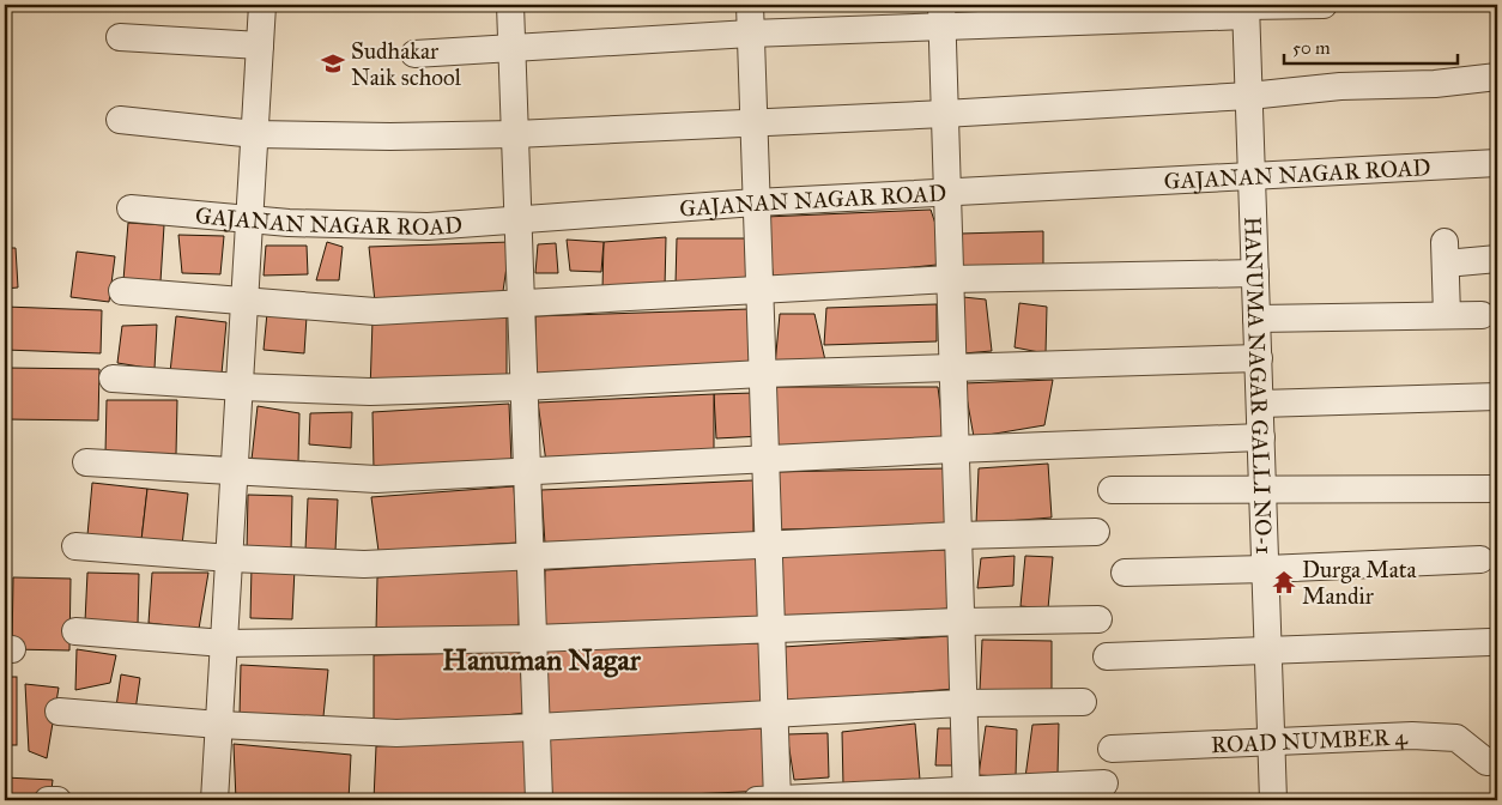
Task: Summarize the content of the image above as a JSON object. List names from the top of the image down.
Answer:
{
  "streets": {
    "street": ["GAJANAN NAGAR ROAD", "HANUMA NAGAR GALLI NO-1", "ROAD NUMBER 4"]
  },
  "crossings": [
    ["GAJANAN NAGAR ROAD", "HANUMA NAGAR GALLI NO-1"],
    ["HANUMA NAGAR GALLI NO-1", "ROAD NUMBER 4"]
  ],
  "districts": ["Hanuman Nagar"],
  "places": {
    "school or university": ["Sudhakar Naik school"],
    "temple": ["Durga Mata Mandir"]
  },
  "scale_bar": "50 m"
}
